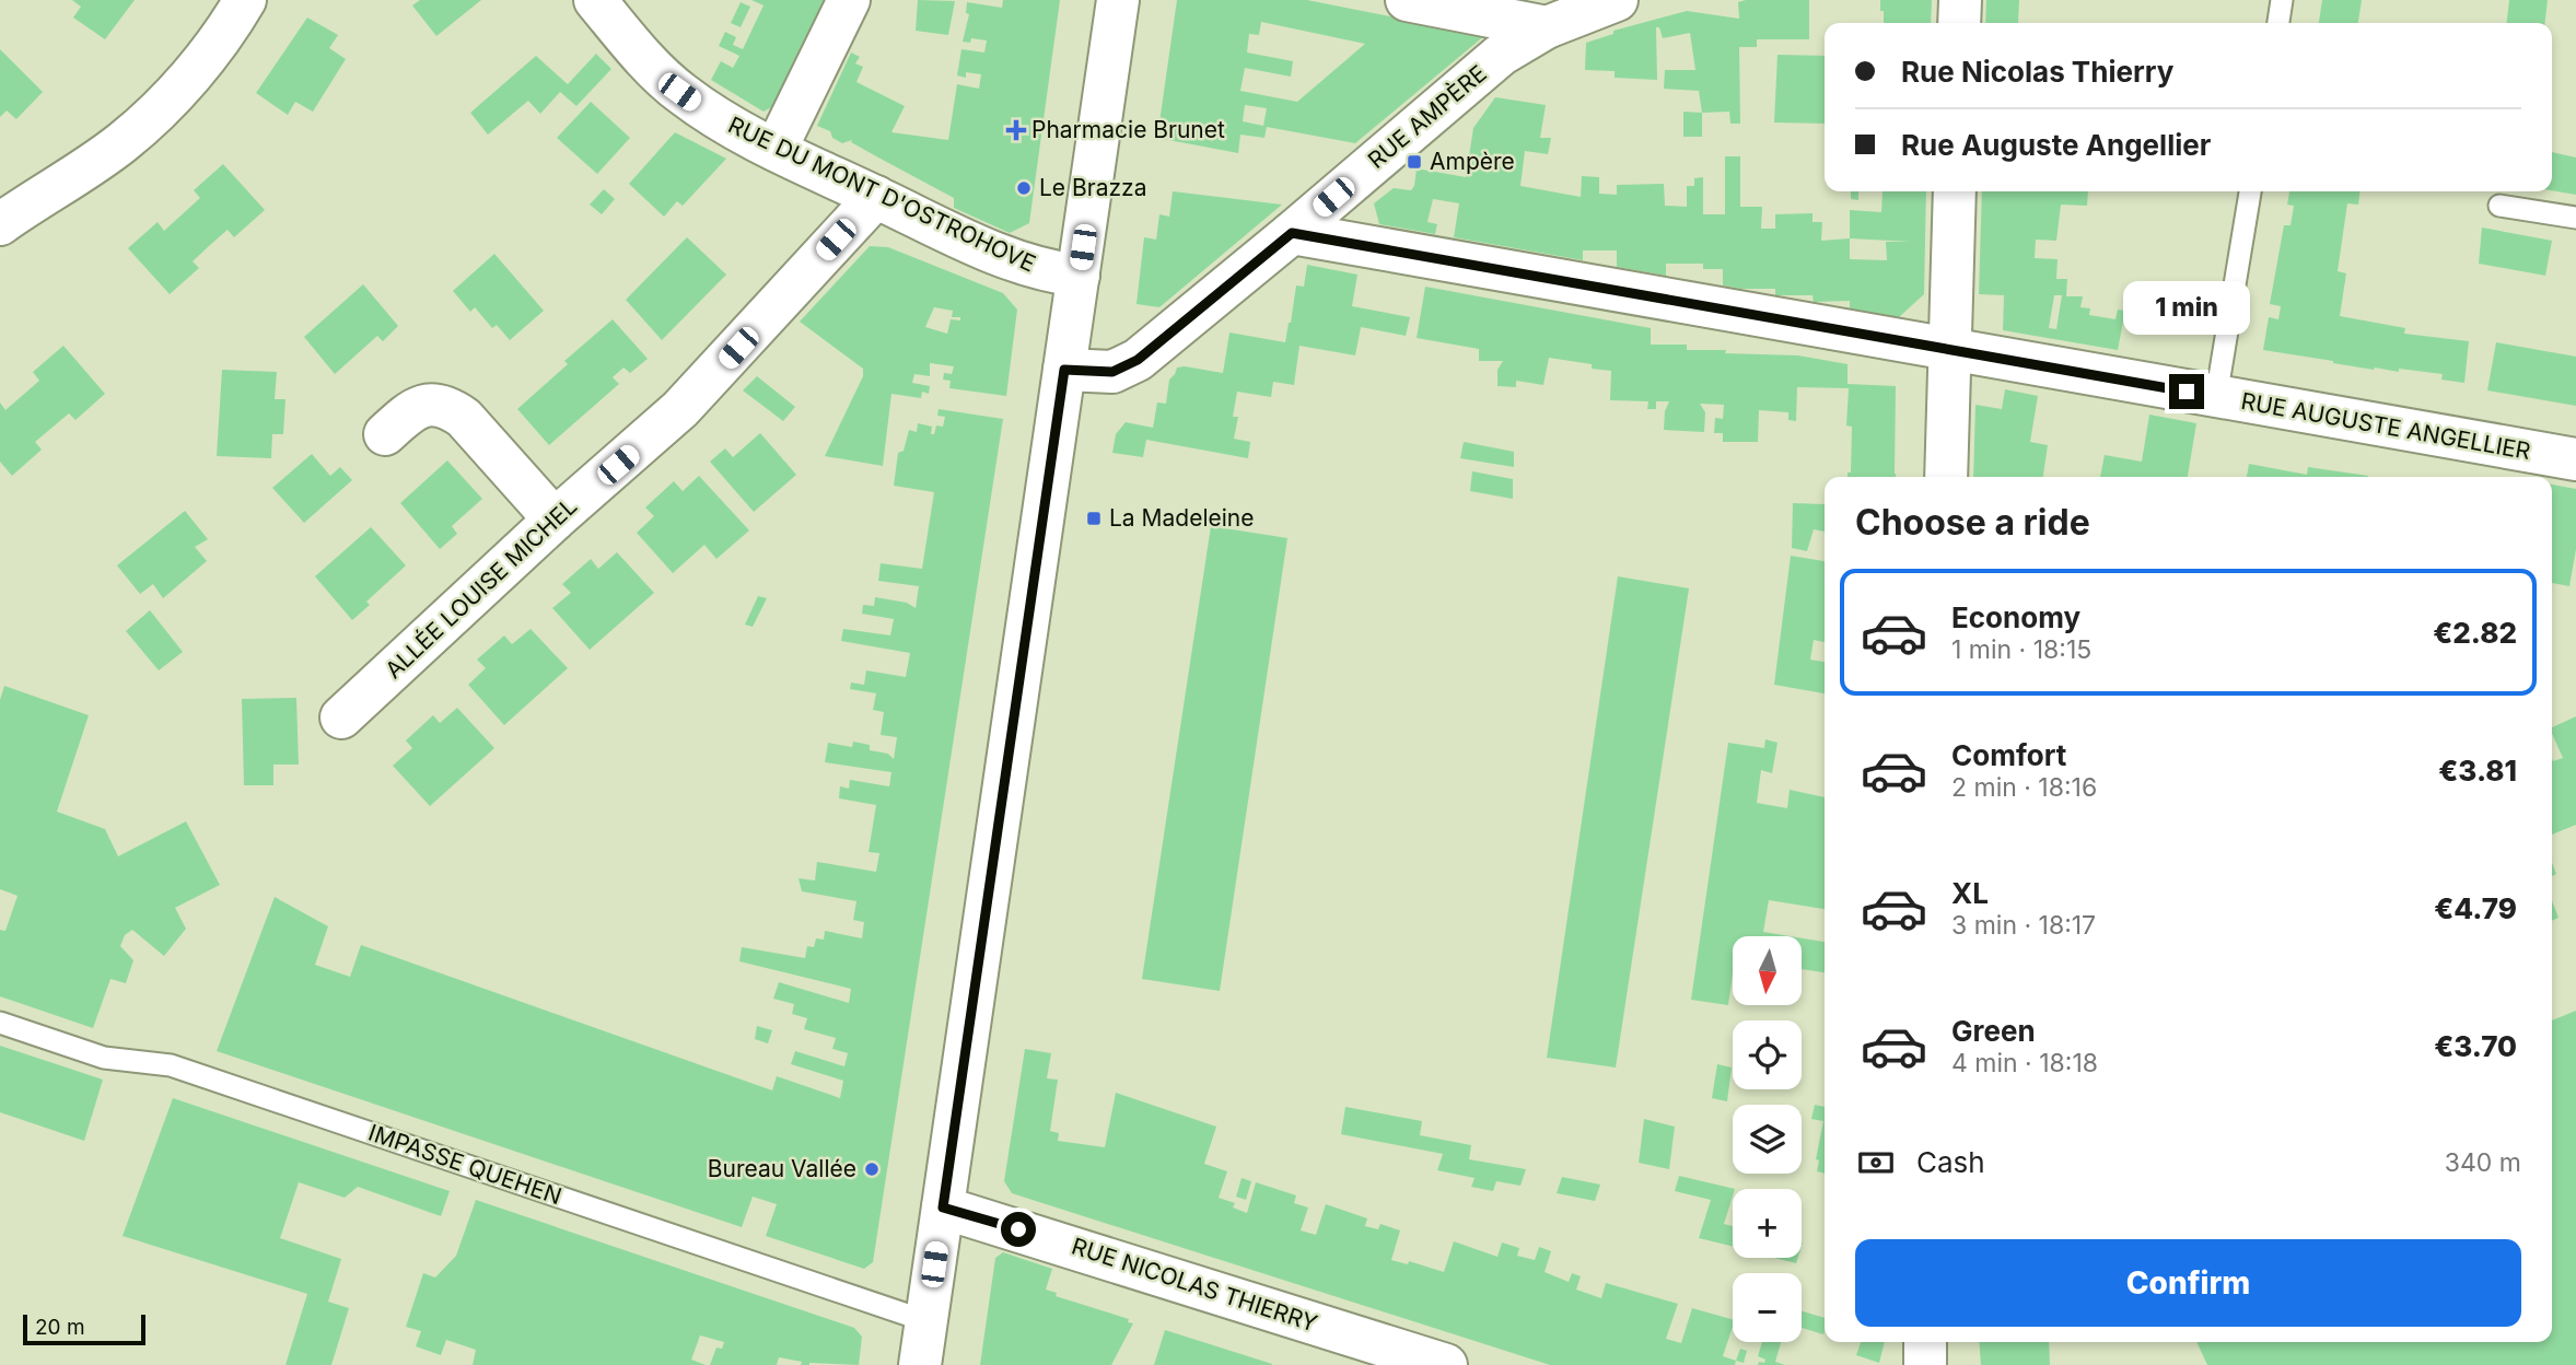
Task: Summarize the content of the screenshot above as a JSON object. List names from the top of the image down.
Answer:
{
  "streets": {
    "street": [
      "RUE AMPÈRE",
      "RUE DU MONT D'OSTROHOVE",
      "RUE AUGUSTE ANGELLIER",
      "ALLÉE LOUISE MICHEL",
      "RUE NICOLAS THIERRY"
    ],
    "lane": ["IMPASSE QUEHEN"]
  },
  "crossings": [
    ["RUE AMPÈRE", "RUE AUGUSTE ANGELLIER"],
    ["RUE DU MONT D'OSTROHOVE", "ALLÉE LOUISE MICHEL"]
  ],
  "places": {
    "health": ["Pharmacie Brunet"],
    "transit": ["Ampère", "La Madeleine"],
    "other": ["Le Brazza", "Bureau Vallée"]
  },
  "scale_bar": "20 m",
  "north": "bottom",
  "page": {
    "banner": ["Rue Nicolas Thierry", "Rue Auguste Angellier"],
    "bubble": "1 min",
    "heading": "Choose a ride",
    "list": [
      {
        "name": "Economy",
        "note": "1 min · 18:15",
        "value": "€2.82"
      },
      {
        "name": "Comfort",
        "note": "2 min · 18:16",
        "value": "€3.81"
      },
      {
        "name": "XL",
        "note": "3 min · 18:17",
        "value": "€4.79"
      },
      {
        "name": "Green",
        "note": "4 min · 18:18",
        "value": "€3.70"
      }
    ],
    "map_buttons": ["+", "−"],
    "pay": ["Cash", "340 m"],
    "buttons": "Confirm",
    "scale": "20 m"
  }
}
